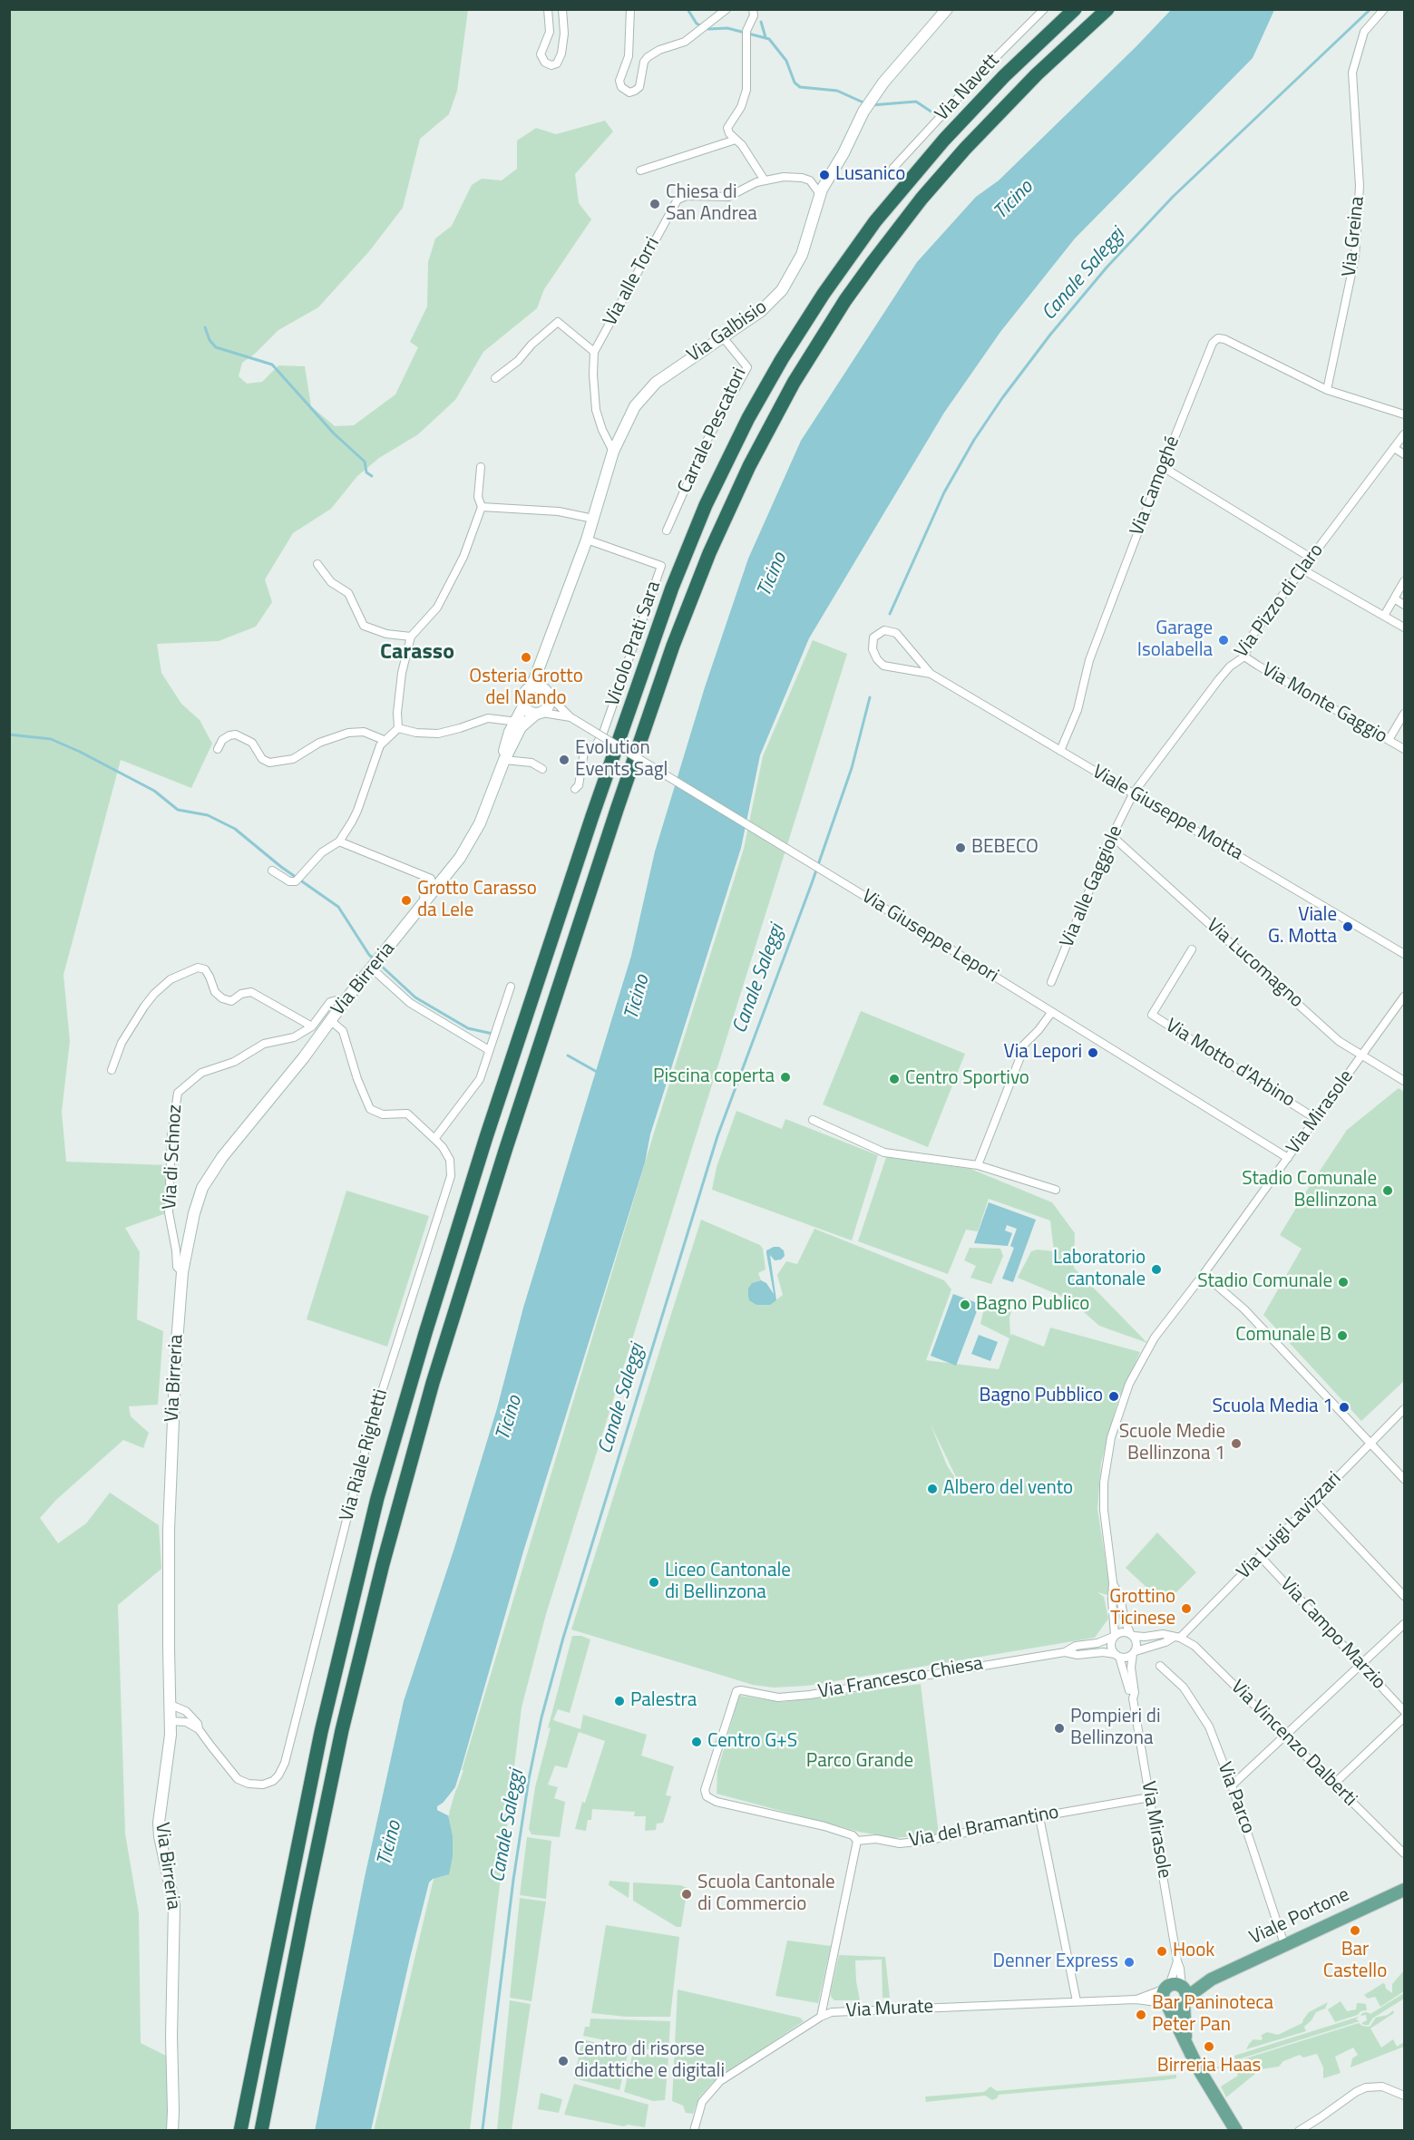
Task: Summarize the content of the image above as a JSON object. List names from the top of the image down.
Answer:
{
  "streets": {
    "main road": ["Viale Portone"],
    "street": [
      "Via Navett",
      "Via Greina",
      "Via alle Torri",
      "Via Galbisio",
      "Carrale Pescatori",
      "Via Camoghé",
      "Via Pizzo di Claro",
      "Vicolo Prati Sara",
      "Via Monte Gaggio",
      "Viale Giuseppe Motta",
      "Via alle Gaggiole",
      "Via Giuseppe Lepori",
      "Via Lucomagno",
      "Via Birreria",
      "Via Motto d'Arbino",
      "Via Mirasole",
      "Via di Schnoz",
      "Via Riale Righetti",
      "Via Luigi Lavizzari",
      "Via Campo Marzio",
      "Via Francesco Chiesa",
      "Via Vincenzo Dalberti",
      "Via Parco",
      "Via del Bramantino",
      "Via Murate"
    ]
  },
  "crossings": [
    ["Via Greina", "Via Camoghé"],
    ["Via alle Torri", "Via Galbisio"],
    ["Via Galbisio", "Carrale Pescatori"],
    ["Via Galbisio", "Vicolo Prati Sara"],
    ["Via Galbisio", "Via Giuseppe Lepori"],
    ["Via Galbisio", "Via Birreria"],
    ["Via Camoghé", "Viale Giuseppe Motta"],
    ["Via Pizzo di Claro", "Via Monte Gaggio"],
    ["Via Pizzo di Claro", "Viale Giuseppe Motta"],
    ["Via Pizzo di Claro", "Via alle Gaggiole"],
    ["Viale Giuseppe Motta", "Via alle Gaggiole"],
    ["Via alle Gaggiole", "Via Lucomagno"],
    ["Via Giuseppe Lepori", "Via Birreria"],
    ["Via Giuseppe Lepori", "Via Mirasole"],
    ["Via Lucomagno", "Via Mirasole"],
    ["Via Birreria", "Via di Schnoz"],
    ["Via Birreria", "Via Riale Righetti"],
    ["Via Motto d'Arbino", "Via Mirasole"],
    ["Via Mirasole", "Via Luigi Lavizzari"],
    ["Via Mirasole", "Via Francesco Chiesa"],
    ["Via Mirasole", "Via del Bramantino"],
    ["Via Mirasole", "Viale Portone"],
    ["Via Mirasole", "Via Murate"],
    ["Via Luigi Lavizzari", "Via Campo Marzio"],
    ["Via Luigi Lavizzari", "Via Francesco Chiesa"],
    ["Via Luigi Lavizzari", "Via Vincenzo Dalberti"],
    ["Via Francesco Chiesa", "Via del Bramantino"],
    ["Via Parco", "Viale Portone"],
    ["Viale Portone", "Via Murate"]
  ],
  "districts": ["Carasso"],
  "water": ["Ticino", "Canale Saleggi"],
  "parks": ["Parco Grande"],
  "places": [
    "Lusanico",
    "Chiesa di San Andrea",
    "Garage Isolabella",
    "Osteria Grotto del Nando",
    "Evolution Events Sagl",
    "BEBECO",
    "Grotto Carasso da Lele",
    "Viale G. Motta",
    "Via Lepori",
    "Piscina coperta",
    "Centro Sportivo",
    "Stadio Comunale Bellinzona",
    "Laboratorio cantonale",
    "Stadio Comunale",
    "Bagno Publico",
    "Comunale B",
    "Bagno Pubblico",
    "Scuola Media 1",
    "Scuole Medie Bellinzona 1",
    "Albero del vento",
    "Liceo Cantonale di Bellinzona",
    "Grottino Ticinese",
    "Palestra",
    "Pompieri di Bellinzona",
    "Centro G+S",
    "Scuola Cantonale di Commercio",
    "Bar Castello",
    "Hook",
    "Denner Express",
    "Bar Paninoteca Peter Pan",
    "Birreria Haas",
    "Centro di risorse didattiche e digitali"
  ]
}
